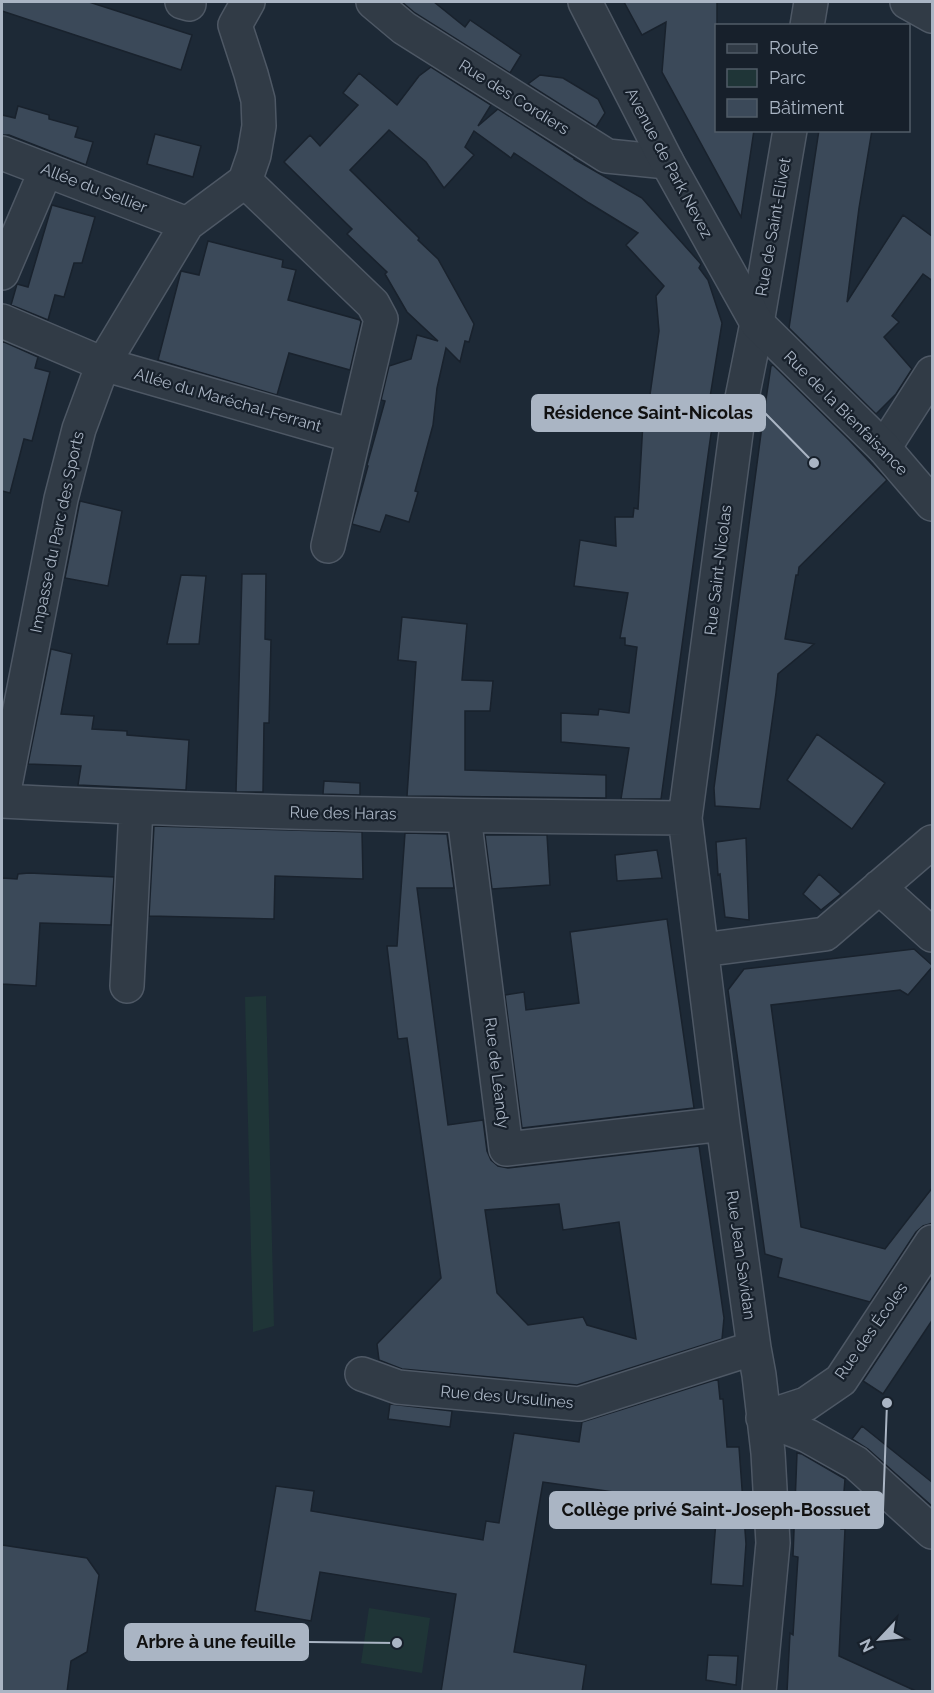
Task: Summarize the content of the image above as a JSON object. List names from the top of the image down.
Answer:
{
  "streets": {
    "street": [
      "Rue des Cordiers",
      "Avenue de Park Nevez",
      "Allée du Sellier",
      "Rue de Saint-Elivet",
      "Allée du Maréchal-Ferrant",
      "Rue de la Bienfaisance",
      "Impasse du Parc des Sports",
      "Rue Saint-Nicolas",
      "Rue des Haras",
      "Rue de Léandy",
      "Rue Jean Savidan",
      "Rue des Écoles",
      "Rue des Ursulines"
    ]
  },
  "crossings": [
    ["Rue des Cordiers", "Avenue de Park Nevez"],
    ["Avenue de Park Nevez", "Rue de Saint-Elivet"],
    ["Avenue de Park Nevez", "Rue de la Bienfaisance"],
    ["Avenue de Park Nevez", "Rue Saint-Nicolas"],
    ["Allée du Sellier", "Impasse du Parc des Sports"],
    ["Rue de Saint-Elivet", "Rue de la Bienfaisance"],
    ["Rue de Saint-Elivet", "Rue Saint-Nicolas"],
    ["Allée du Maréchal-Ferrant", "Impasse du Parc des Sports"],
    ["Rue de la Bienfaisance", "Rue Saint-Nicolas"],
    ["Impasse du Parc des Sports", "Rue des Haras"],
    ["Rue Saint-Nicolas", "Rue des Haras"],
    ["Rue Saint-Nicolas", "Rue Jean Savidan"],
    ["Rue des Haras", "Rue de Léandy"],
    ["Rue des Haras", "Rue Jean Savidan"],
    ["Rue de Léandy", "Rue Jean Savidan"],
    ["Rue Jean Savidan", "Rue des Écoles"],
    ["Rue Jean Savidan", "Rue des Ursulines"]
  ],
  "places": ["Résidence Saint-Nicolas", "Collège privé Saint-Joseph-Bossuet", "Arbre à une feuille"],
  "legend": ["Route", "Parc", "Bâtiment"],
  "north": "bottom left"
}
